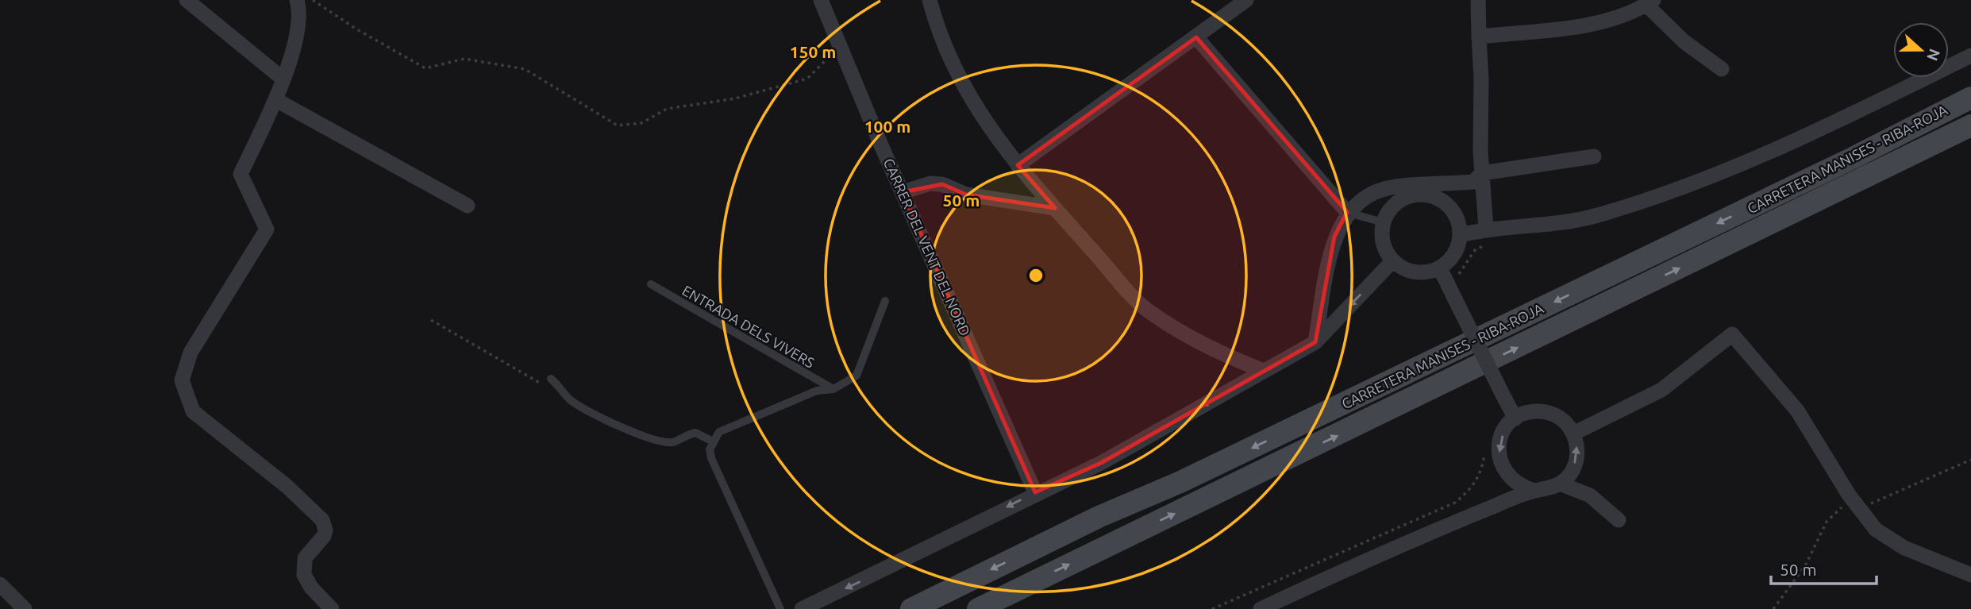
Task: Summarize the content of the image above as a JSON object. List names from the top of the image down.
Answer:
{
  "streets": {
    "main road": ["CARRETERA MANISES - RIBA-ROJA"],
    "street": ["CARRER DEL VENT DEL NORD"],
    "lane": ["ENTRADA DELS VIVERS"]
  },
  "scale_bar": "50 m",
  "north": "right",
  "rings": ["150 m", "100 m", "50 m"]
}
